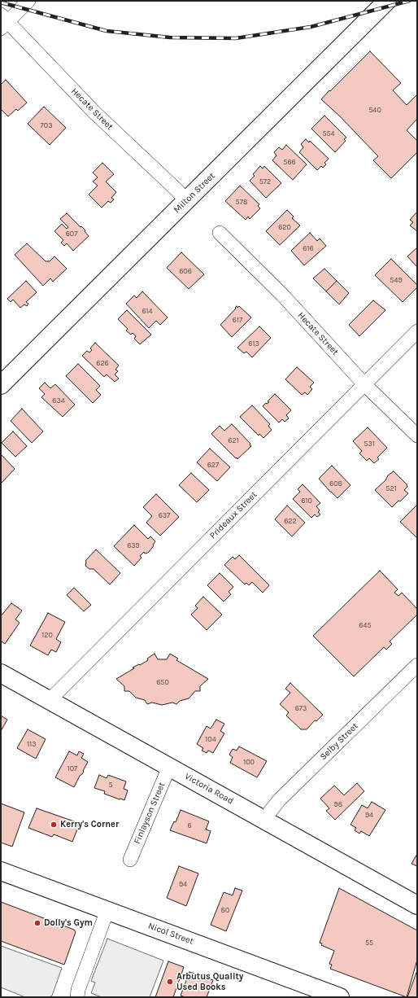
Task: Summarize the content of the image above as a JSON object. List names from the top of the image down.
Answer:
{
  "streets": {
    "main road": ["Milton Street", "Victoria Road", "Nicol Street"],
    "street": [
      "Hecate Street",
      "Prideaux Street",
      "Selby Street",
      "Finlayson Street"
    ]
  },
  "crossings": [
    ["Hecate Street", "Milton Street"],
    ["Hecate Street", "Prideaux Street"],
    ["Prideaux Street", "Victoria Road"],
    ["Selby Street", "Victoria Road"],
    ["Victoria Road", "Finlayson Street"]
  ],
  "places": ["Kerry's Corner", "Dolly's Gym", "Arbutus Quality Used Books"],
  "house_numbers": [
    "540",
    "703",
    "554",
    "566",
    "572",
    "578",
    "620",
    "607",
    "616",
    "606",
    "549",
    "614",
    "617",
    "613",
    "626",
    "634",
    "621",
    "531",
    "627",
    "608",
    "521",
    "610",
    "637",
    "622",
    "639",
    "645",
    "120",
    "650",
    "673",
    "104",
    "113",
    "100",
    "107",
    "5",
    "98",
    "94",
    "6",
    "94",
    "80",
    "55"
  ]
}
